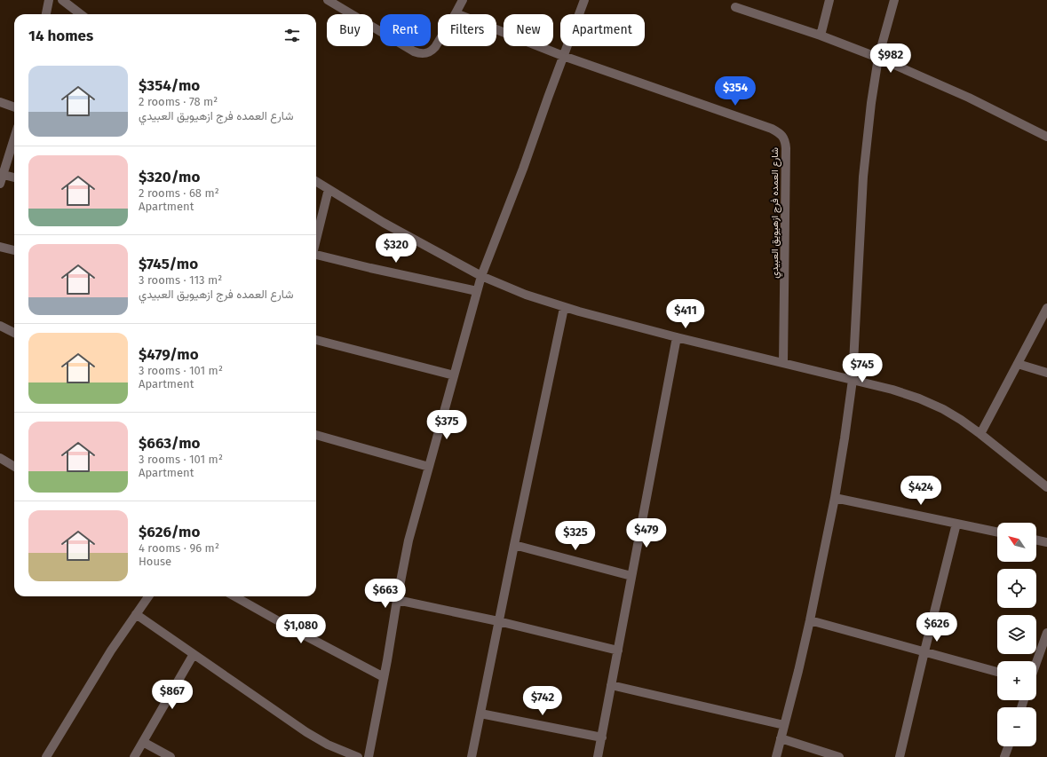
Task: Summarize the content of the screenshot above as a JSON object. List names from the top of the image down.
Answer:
{
  "streets": {
    "street": ["شارع العمده فرج ازهيويق العبيدي"]
  },
  "north": "top left",
  "page": {
    "chip": [
      "Buy",
      "Rent",
      "Filters",
      "New",
      "Apartment"
    ],
    "heading": "14 homes",
    "price": [
      "$982",
      "$354",
      "$320",
      "$411",
      "$745",
      "$375",
      "$424",
      "$479",
      "$325",
      "$663",
      "$626",
      "$1,080",
      "$867",
      "$742"
    ],
    "list": [
      {
        "name": "$354/mo",
        "note": "2 rooms · 78 m² · شارع العمده فرج ازهيويق العبيدي"
      },
      {
        "name": "$320/mo",
        "note": "2 rooms · 68 m² · Apartment"
      },
      {
        "name": "$745/mo",
        "note": "3 rooms · 113 m² · شارع العمده فرج ازهيويق العبيدي"
      },
      {
        "name": "$479/mo",
        "note": "3 rooms · 101 m² · Apartment"
      },
      {
        "name": "$663/mo",
        "note": "3 rooms · 101 m² · Apartment"
      },
      {
        "name": "$626/mo",
        "note": "4 rooms · 96 m² · House"
      }
    ],
    "map_buttons": ["+", "−"]
  }
}
